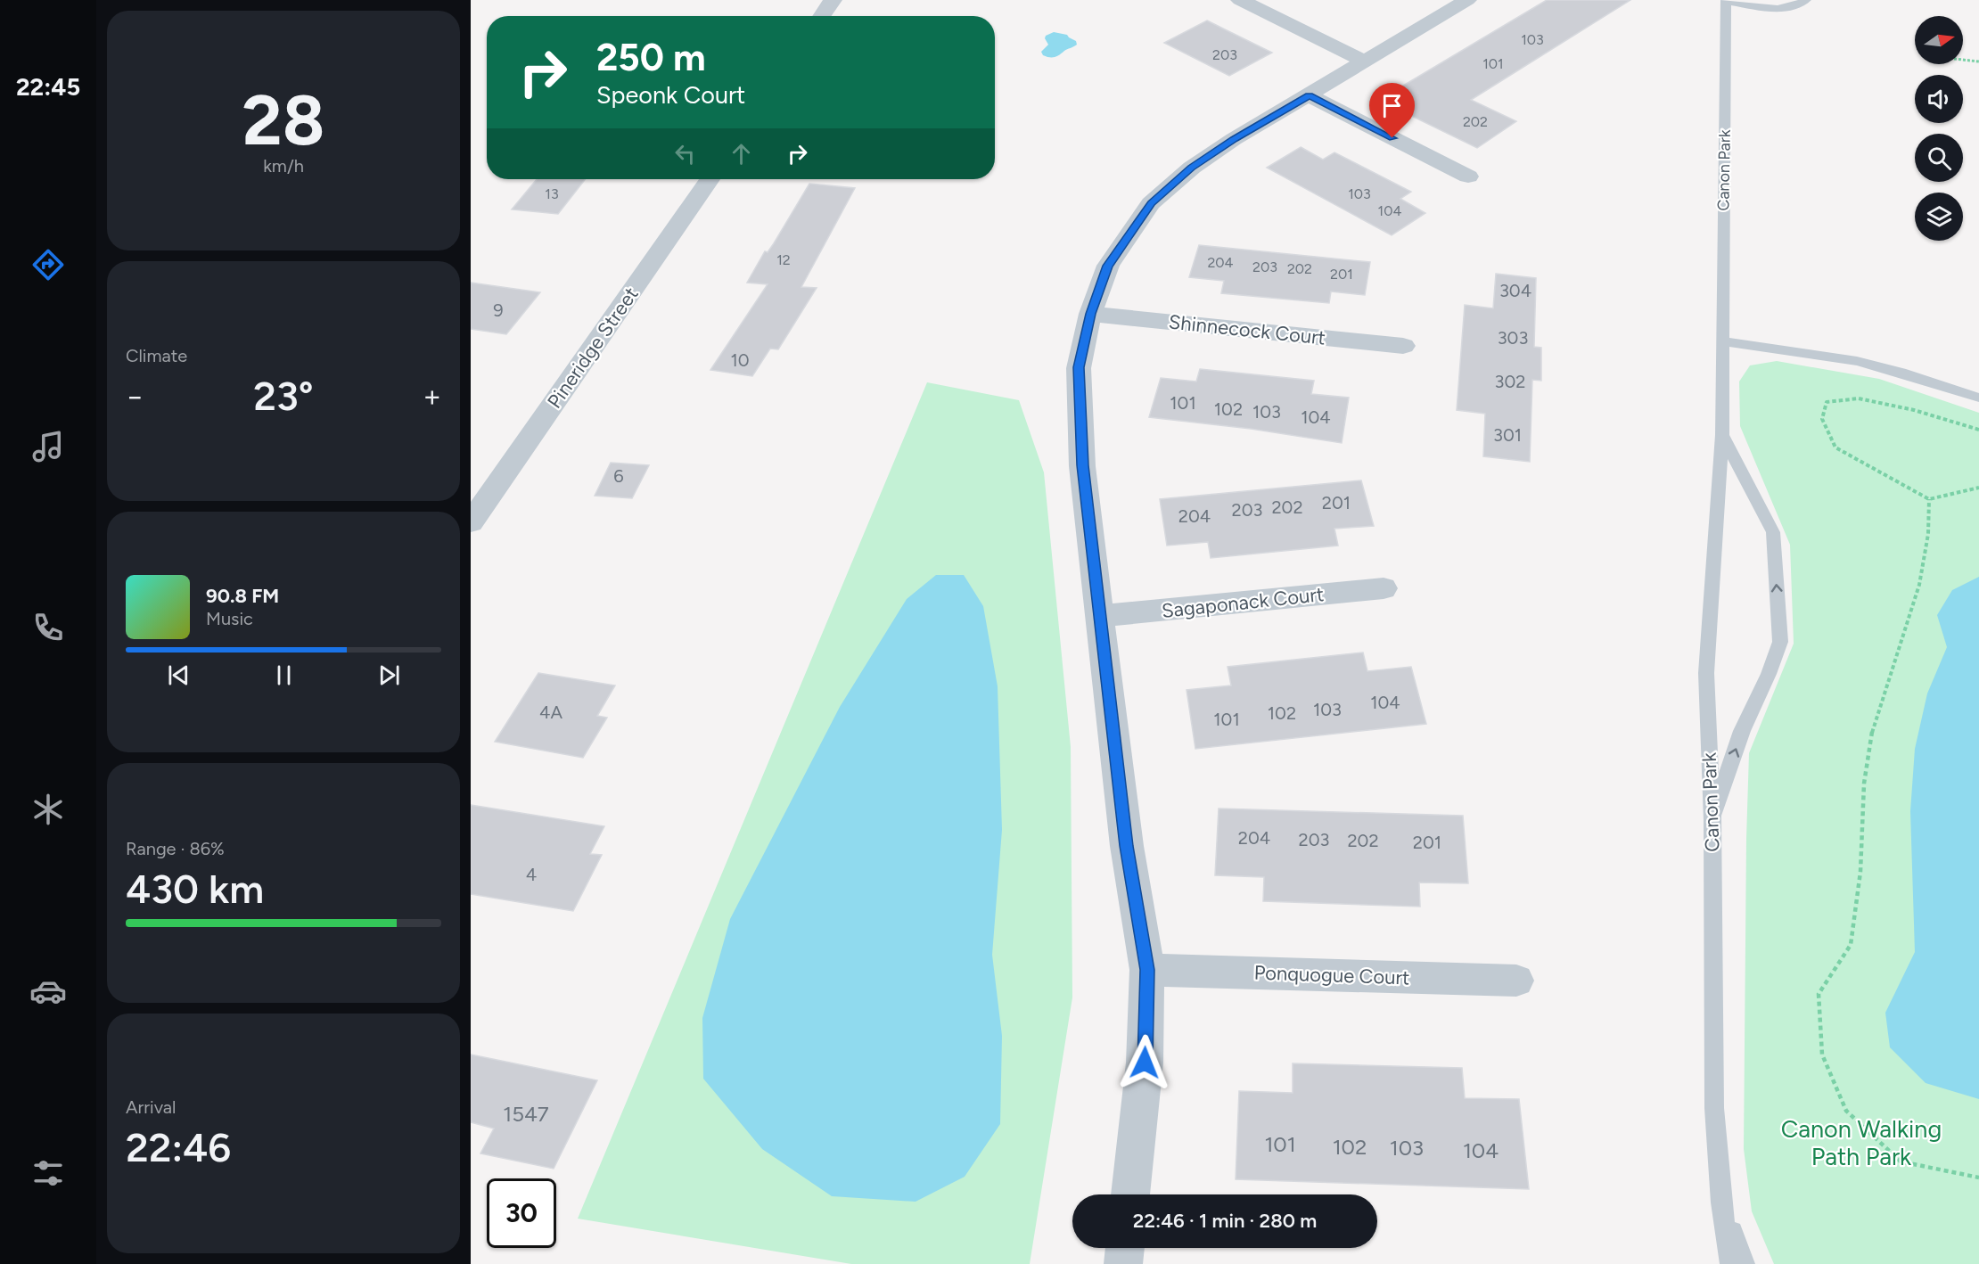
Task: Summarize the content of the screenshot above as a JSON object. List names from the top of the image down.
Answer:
{
  "streets": {
    "street": [
      "Shinnecock Court",
      "Pineridge Street",
      "Sagaponack Court",
      "Ponquogue Court"
    ],
    "lane": ["Canon Park"]
  },
  "parks": ["Canon Walking Path Park"],
  "house_numbers": [
    "103",
    "203",
    "101",
    "202",
    "13",
    "103",
    "104",
    "12",
    "204",
    "203",
    "202",
    "201",
    "304",
    "9",
    "303",
    "10",
    "302",
    "101",
    "102",
    "103",
    "104",
    "301",
    "6",
    "201",
    "202",
    "203",
    "204",
    "104",
    "103",
    "4A",
    "102",
    "101",
    "204",
    "203",
    "202",
    "201",
    "4",
    "1547",
    "101",
    "102",
    "103",
    "104"
  ],
  "north": "right",
  "page": {
    "tabs": "22:45",
    "tile": [
      ["28", "km/h"],
      "Climate",
      ["Range · 86%", "430 km"],
      ["Arrival", "22:46"]
    ],
    "turn": ["250 m", "Speonk Court"],
    "heat": ["−", "23°", "+"],
    "song": ["90.8 FM", "Music"],
    "limit": "30",
    "trip": "22:46 · 1 min · 280 m"
  }
}
